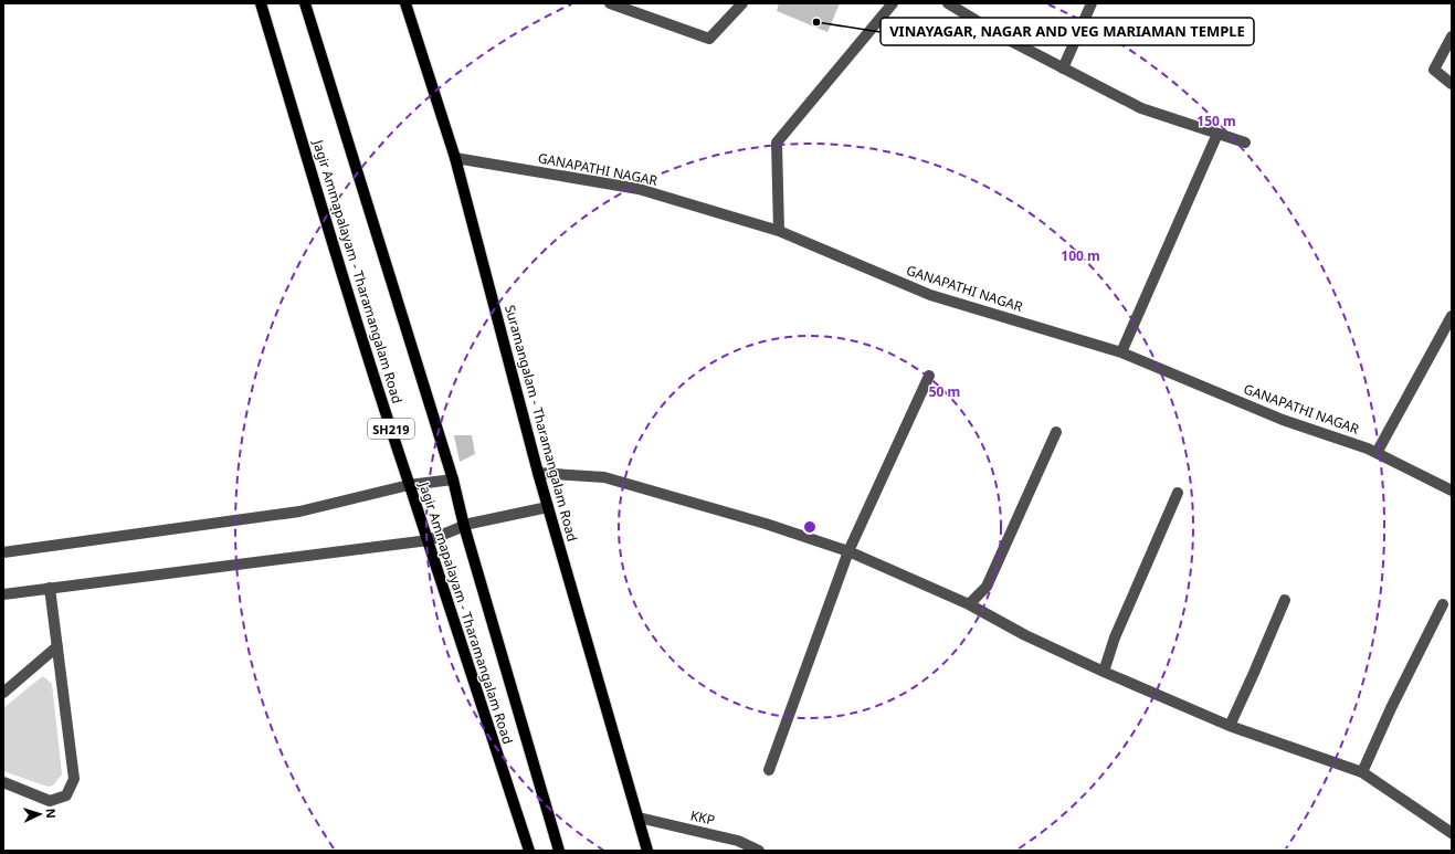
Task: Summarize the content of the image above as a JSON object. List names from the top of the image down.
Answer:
{
  "streets": {
    "main road": ["Jagir Ammapalayam - Tharamangalam Road", "Suramangalam - Tharamangalam Road", "SH219"],
    "street": ["GANAPATHI NAGAR", "KKP"]
  },
  "crossings": [
    ["GANAPATHI NAGAR", "Suramangalam - Tharamangalam Road"],
    ["Suramangalam - Tharamangalam Road", "KKP"]
  ],
  "places": ["VINAYAGAR, NAGAR AND VEG MARIAMAN TEMPLE"],
  "north": "right",
  "rings": ["150 m", "100 m", "50 m"]
}
